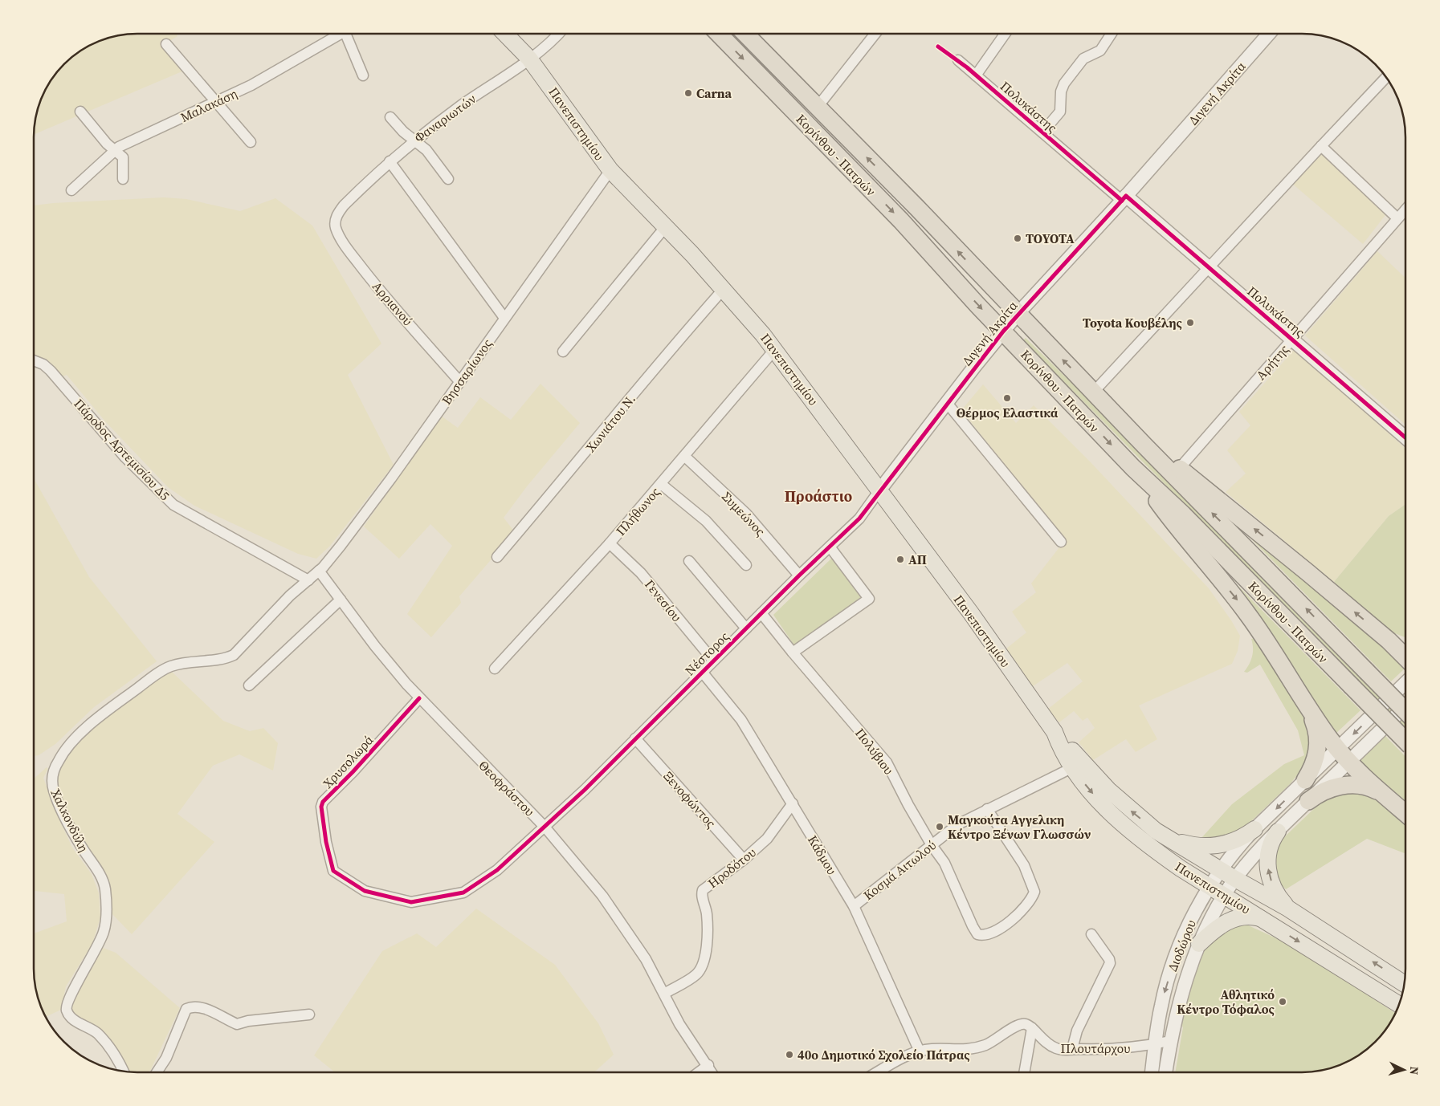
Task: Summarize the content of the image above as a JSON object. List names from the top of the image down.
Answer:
{
  "streets": {
    "highway": ["Κορίνθου - Πατρών"],
    "main road": ["Πανεπιστημίου"],
    "street": [
      "Διγενή Ακρίτα",
      "Μαλακάση",
      "Πολυκάστης",
      "Φαναριωτών",
      "Αρριανού",
      "Αρήτης",
      "Βησσαρίωνος",
      "Χωνιάτου Ν.",
      "Πάροδος Αρτεμισίου Δ5",
      "Πλήθωνος",
      "Συμεώνος",
      "Γενεσίου",
      "Νέστορος",
      "Πολύβιου",
      "Χρυσολωρά",
      "Θεοφράστου",
      "Ξενοφώντος",
      "Χαλκονδύλη",
      "Κάδμου",
      "Ηροδότου",
      "Κοσμά Αιτωλού",
      "Διοδώρου",
      "Πλουτάρχου"
    ]
  },
  "crossings": [
    ["Διγενή Ακρίτα", "Πολυκάστης"],
    ["Διγενή Ακρίτα", "Πανεπιστημίου"],
    ["Διγενή Ακρίτα", "Κορίνθου - Πατρών"],
    ["Διγενή Ακρίτα", "Νέστορος"],
    ["Πολυκάστης", "Αρήτης"],
    ["Φαναριωτών", "Πανεπιστημίου"],
    ["Φαναριωτών", "Αρριανού"],
    ["Πανεπιστημίου", "Βησσαρίωνος"],
    ["Πανεπιστημίου", "Χωνιάτου Ν."],
    ["Πανεπιστημίου", "Πλήθωνος"],
    ["Πανεπιστημίου", "Νέστορος"],
    ["Πανεπιστημίου", "Κοσμά Αιτωλού"],
    ["Πανεπιστημίου", "Διοδώρου"],
    ["Αρριανού", "Βησσαρίωνος"],
    ["Βησσαρίωνος", "Θεοφράστου"],
    ["Βησσαρίωνος", "Χαλκονδύλη"],
    ["Πάροδος Αρτεμισίου Δ5", "Χαλκονδύλη"],
    ["Πλήθωνος", "Συμεώνος"],
    ["Πλήθωνος", "Γενεσίου"],
    ["Συμεώνος", "Νέστορος"],
    ["Γενεσίου", "Νέστορος"],
    ["Νέστορος", "Πολύβιου"],
    ["Νέστορος", "Χρυσολωρά"],
    ["Νέστορος", "Θεοφράστου"],
    ["Νέστορος", "Ξενοφώντος"],
    ["Νέστορος", "Κάδμου"],
    ["Πολύβιου", "Κοσμά Αιτωλού"],
    ["Χρυσολωρά", "Θεοφράστου"],
    ["Θεοφράστου", "Χαλκονδύλη"],
    ["Θεοφράστου", "Ηροδότου"],
    ["Ξενοφώντος", "Ηροδότου"],
    ["Κάδμου", "Ηροδότου"],
    ["Κάδμου", "Κοσμά Αιτωλού"],
    ["Διοδώρου", "Πλουτάρχου"]
  ],
  "districts": ["Προάστιο"],
  "places": [
    "Carna",
    "TOYOTA",
    "Toyota Κουβέλης",
    "Θέρμος Ελαστικά",
    "ΑΠ",
    "Μαγκούτα Αγγελικη Κέντρο Ξένων Γλωσσών",
    "Αθλητικό Κέντρο Τόφαλος",
    "40ο Δημοτικό Σχολείο Πάτρας"
  ],
  "north": "right"
}
